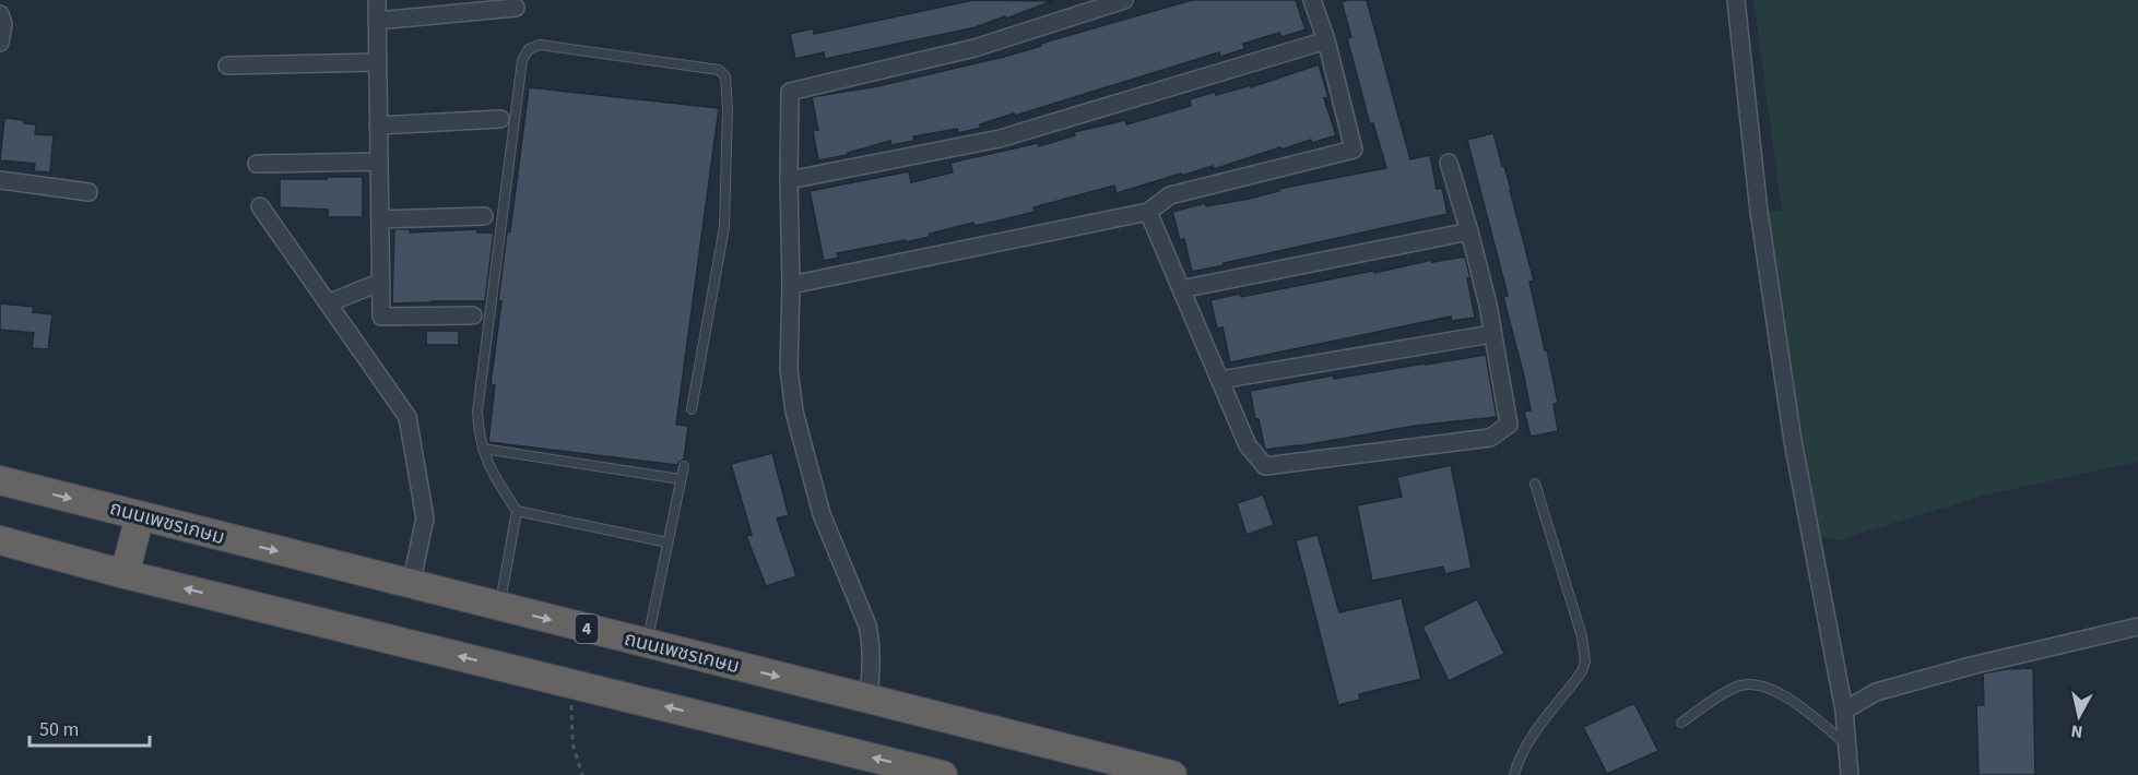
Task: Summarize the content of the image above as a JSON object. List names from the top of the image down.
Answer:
{
  "streets": {
    "highway": ["ถนนเพชรเกษม", "4"]
  },
  "scale_bar": "50 m",
  "north": "bottom"
}
